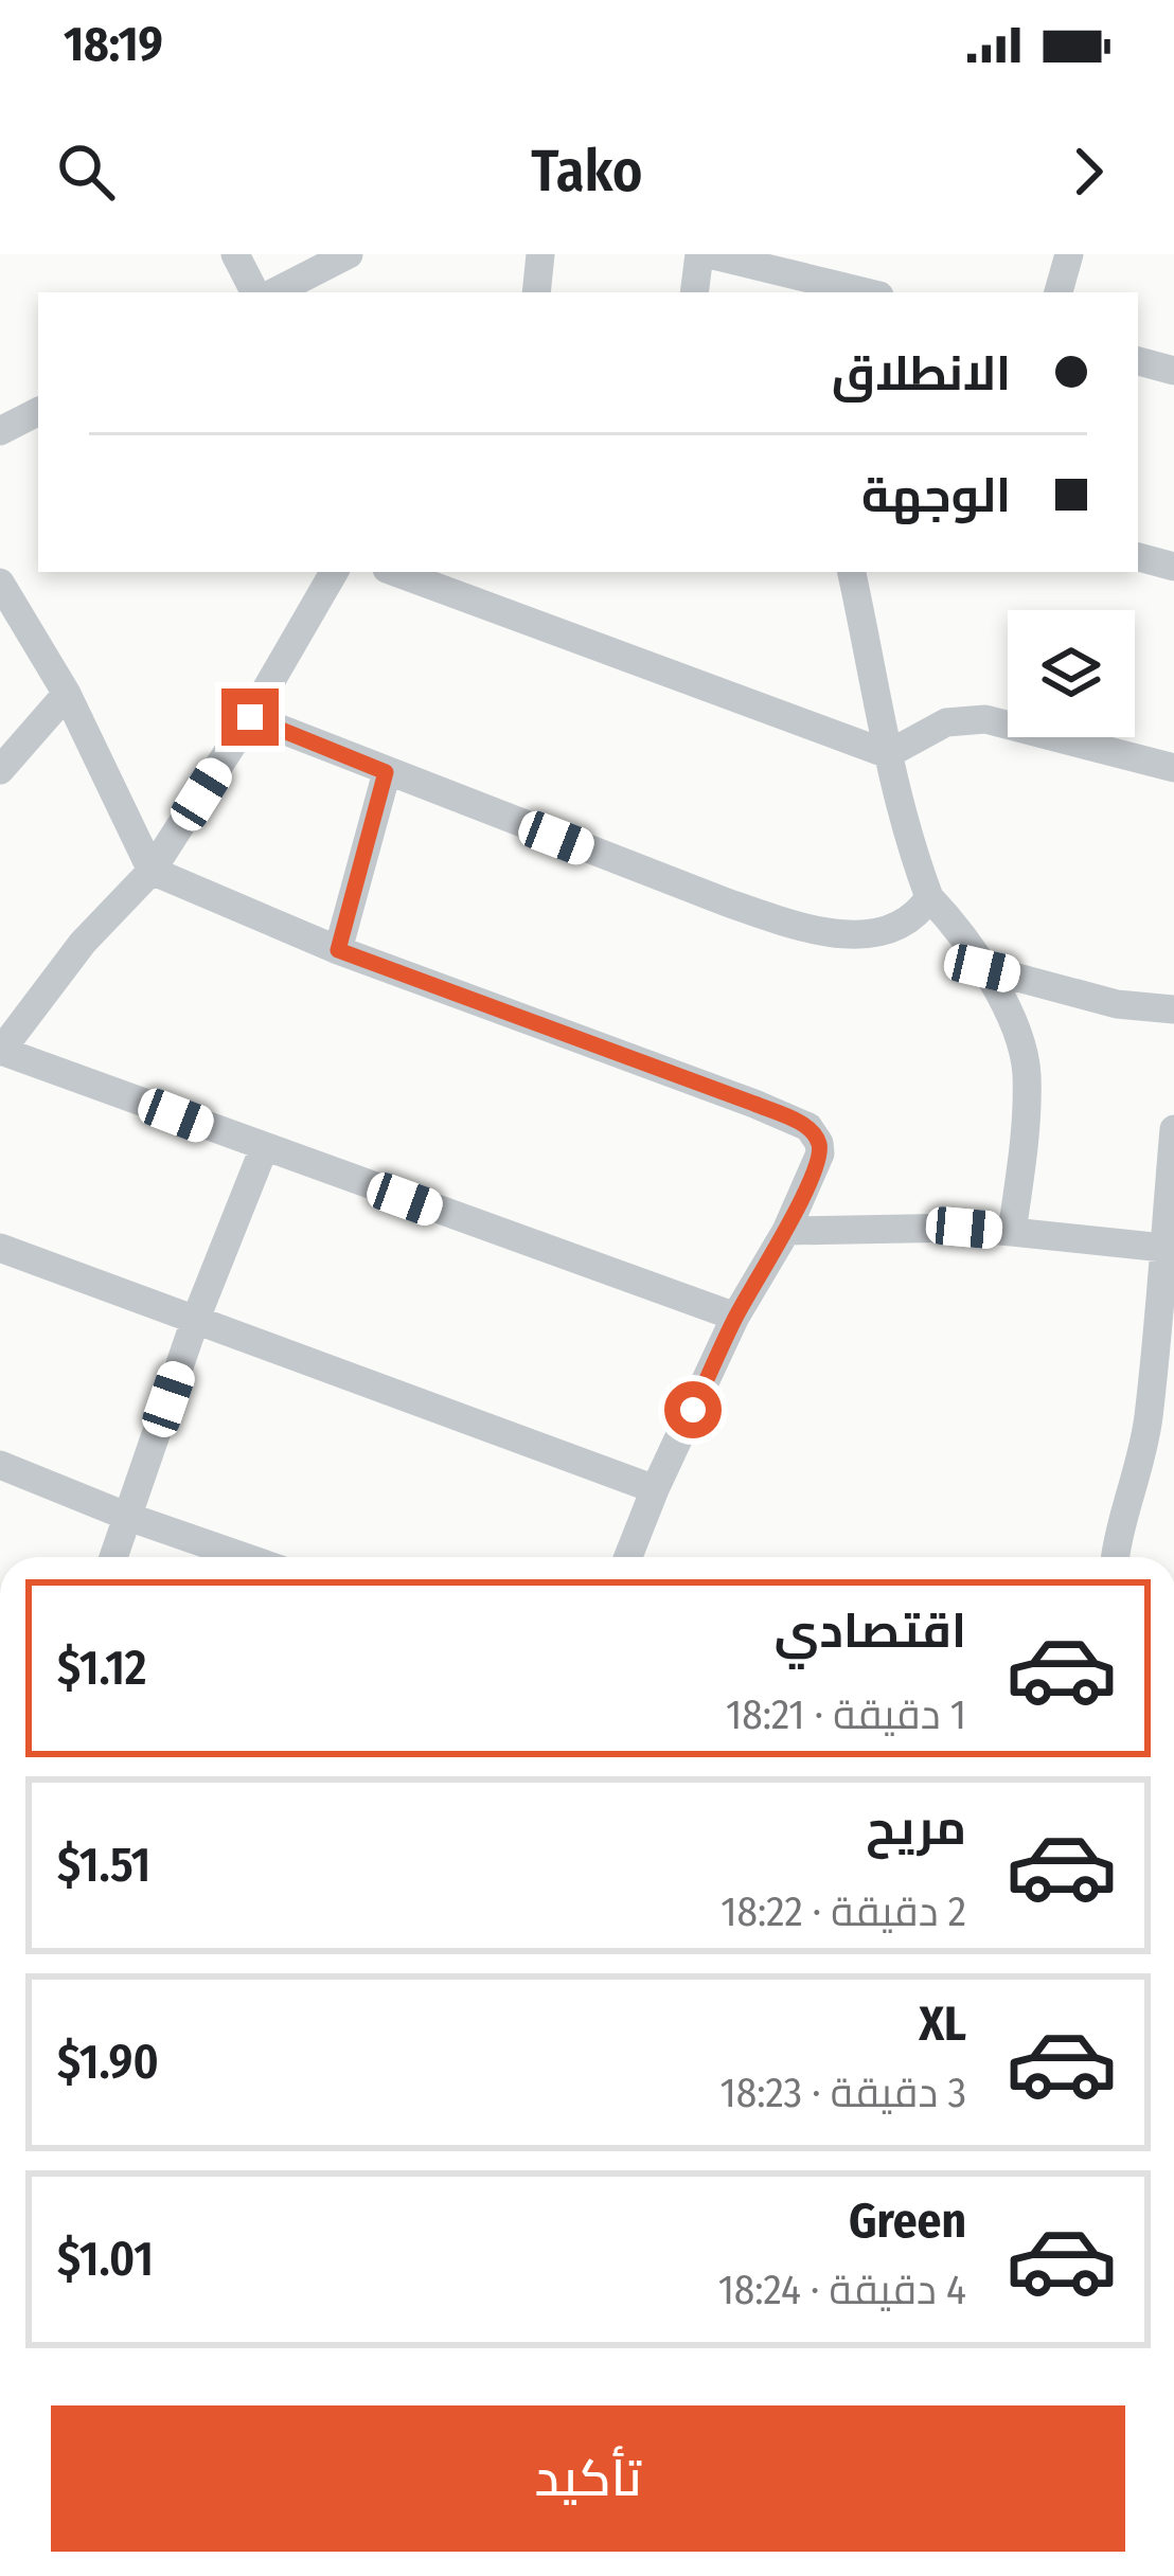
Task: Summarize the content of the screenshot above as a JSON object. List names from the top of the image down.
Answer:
{
  "page": {
    "status": "18:19",
    "header": "Tako",
    "banner": ["الانطلاق", "الوجهة"],
    "list": [
      {
        "name": "اقتصادي",
        "note": "1 دقيقة · 18:21",
        "value": "$1.12"
      },
      {
        "name": "مريح",
        "note": "2 دقيقة · 18:22",
        "value": "$1.51"
      },
      {
        "name": "XL",
        "note": "3 دقيقة · 18:23",
        "value": "$1.90"
      },
      {
        "name": "Green",
        "note": "4 دقيقة · 18:24",
        "value": "$1.01"
      }
    ],
    "buttons": "تأكيد"
  }
}
